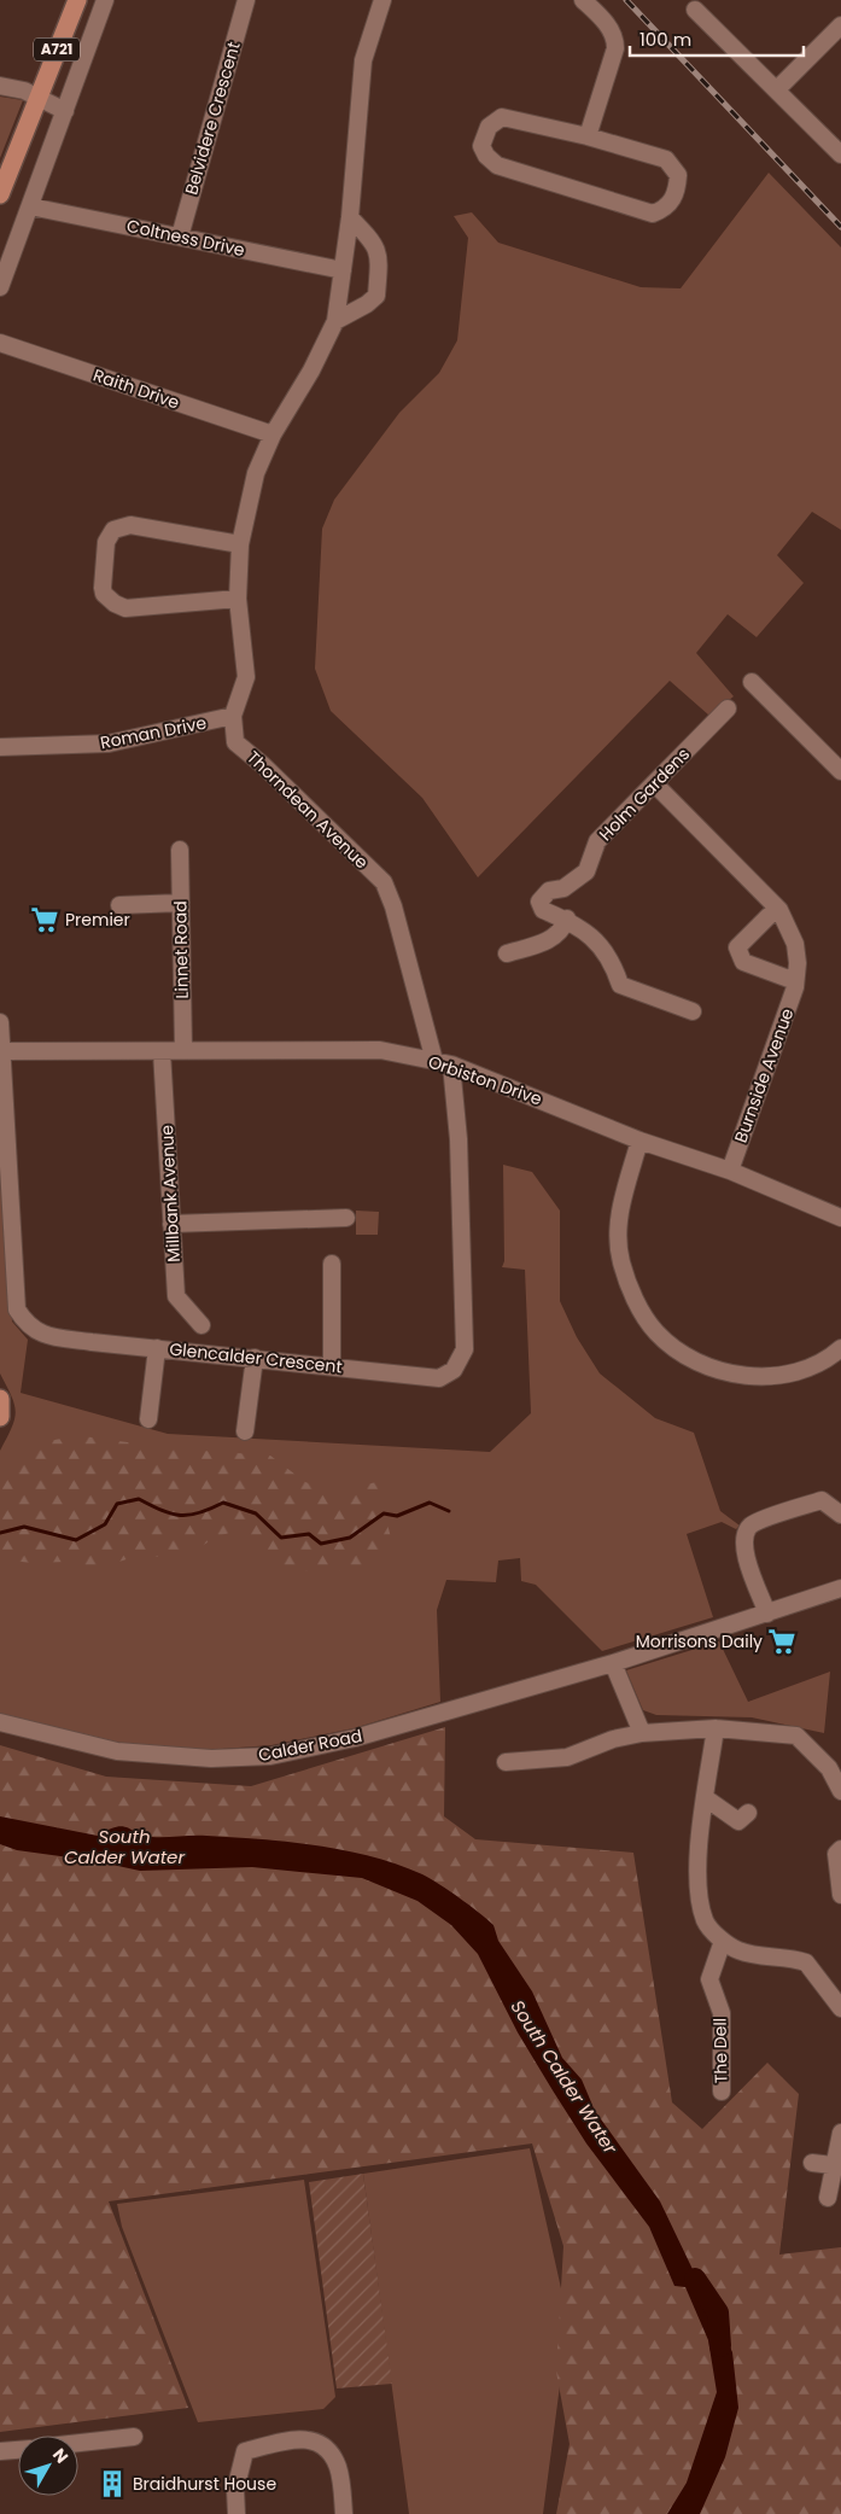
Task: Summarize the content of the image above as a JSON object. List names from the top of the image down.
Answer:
{
  "streets": {
    "main road": ["A721"],
    "street": [
      "Belvidere Crescent",
      "Coltness Drive",
      "Raith Drive",
      "Roman Drive",
      "Holm Gardens",
      "Thorndean Avenue",
      "Linnet Road",
      "Burnside Avenue",
      "Orbiston Drive",
      "Millbank Avenue",
      "Glencalder Crescent",
      "Calder Road",
      "The Dell"
    ]
  },
  "crossings": [
    ["Belvidere Crescent", "Coltness Drive"],
    ["Coltness Drive", "Thorndean Avenue"],
    ["Raith Drive", "Thorndean Avenue"],
    ["Roman Drive", "Thorndean Avenue"],
    ["Holm Gardens", "Burnside Avenue"],
    ["Thorndean Avenue", "Orbiston Drive"],
    ["Linnet Road", "Orbiston Drive"],
    ["Burnside Avenue", "Orbiston Drive"],
    ["Orbiston Drive", "Millbank Avenue"],
    ["Orbiston Drive", "Glencalder Crescent"]
  ],
  "water": ["South Calder Water"],
  "places": {
    "supermarket": ["Premier", "Morrisons Daily"],
    "building": ["Braidhurst House"]
  },
  "scale_bar": "100 m",
  "north": "top right"
}
